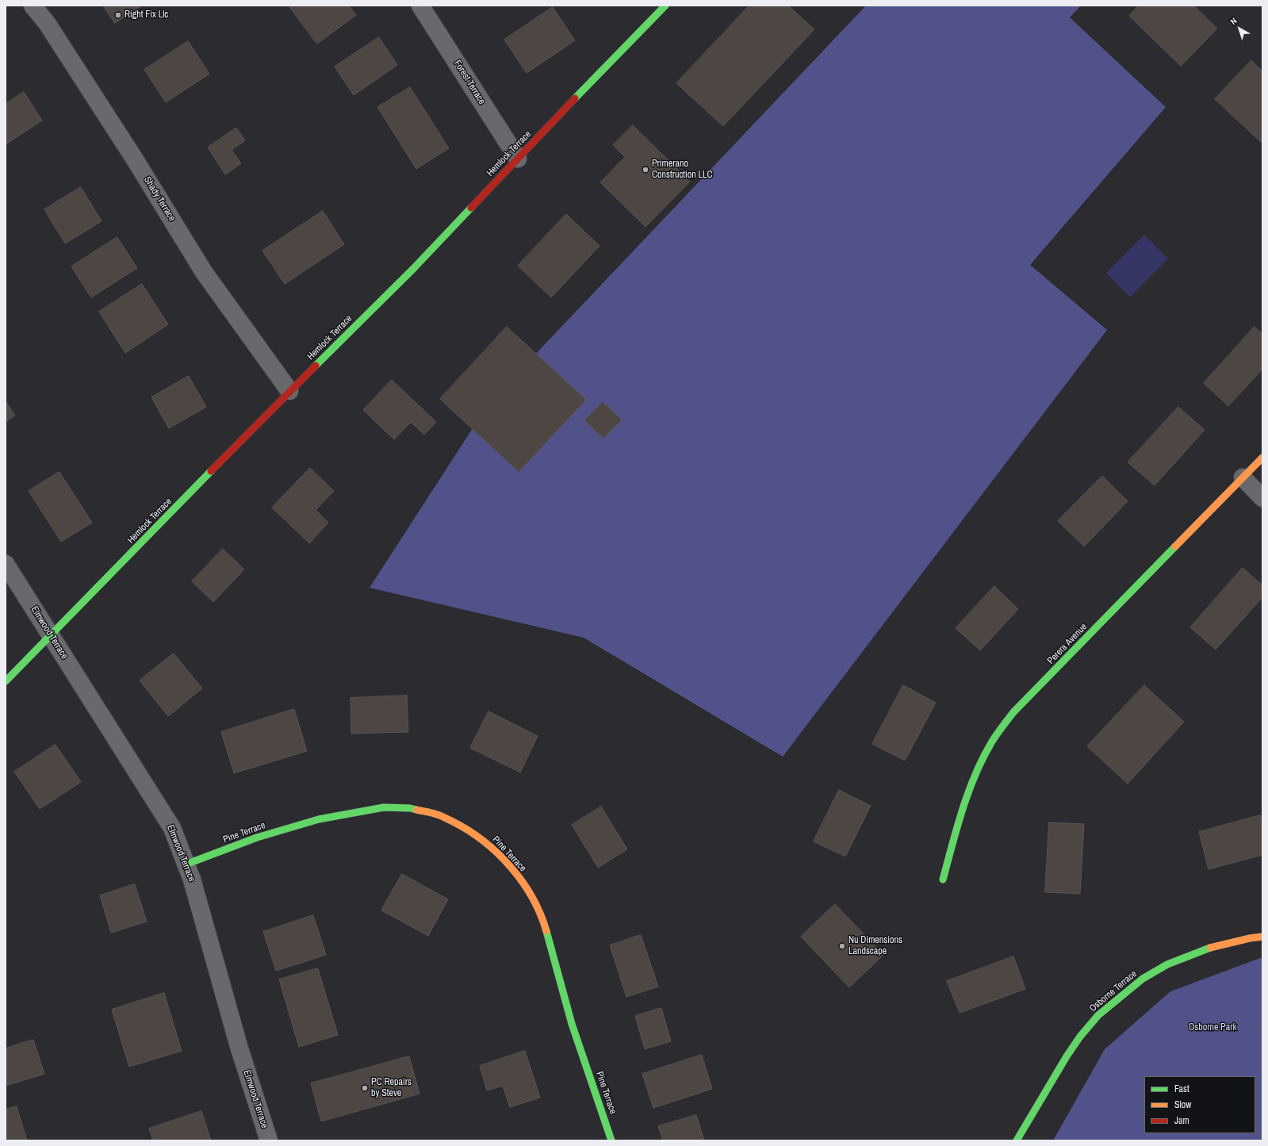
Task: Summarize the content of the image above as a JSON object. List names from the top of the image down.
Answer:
{
  "streets": {
    "street": [
      "Forest Terrace",
      "Hemlock Terrace",
      "Shady Terrace",
      "Elmwood Terrace",
      "Perera Avenue",
      "Pine Terrace",
      "Osborne Terrace"
    ]
  },
  "crossings": [
    ["Forest Terrace", "Hemlock Terrace"],
    ["Hemlock Terrace", "Shady Terrace"],
    ["Hemlock Terrace", "Elmwood Terrace"],
    ["Elmwood Terrace", "Pine Terrace"]
  ],
  "parks": ["Osborne Park"],
  "places": [
    "Right Fix Llc",
    "Primerano Construction LLC",
    "Nu Dimensions Landscape",
    "PC Repairs by Steve"
  ],
  "legend": ["Fast", "Slow", "Jam"],
  "north": "top left"
}
